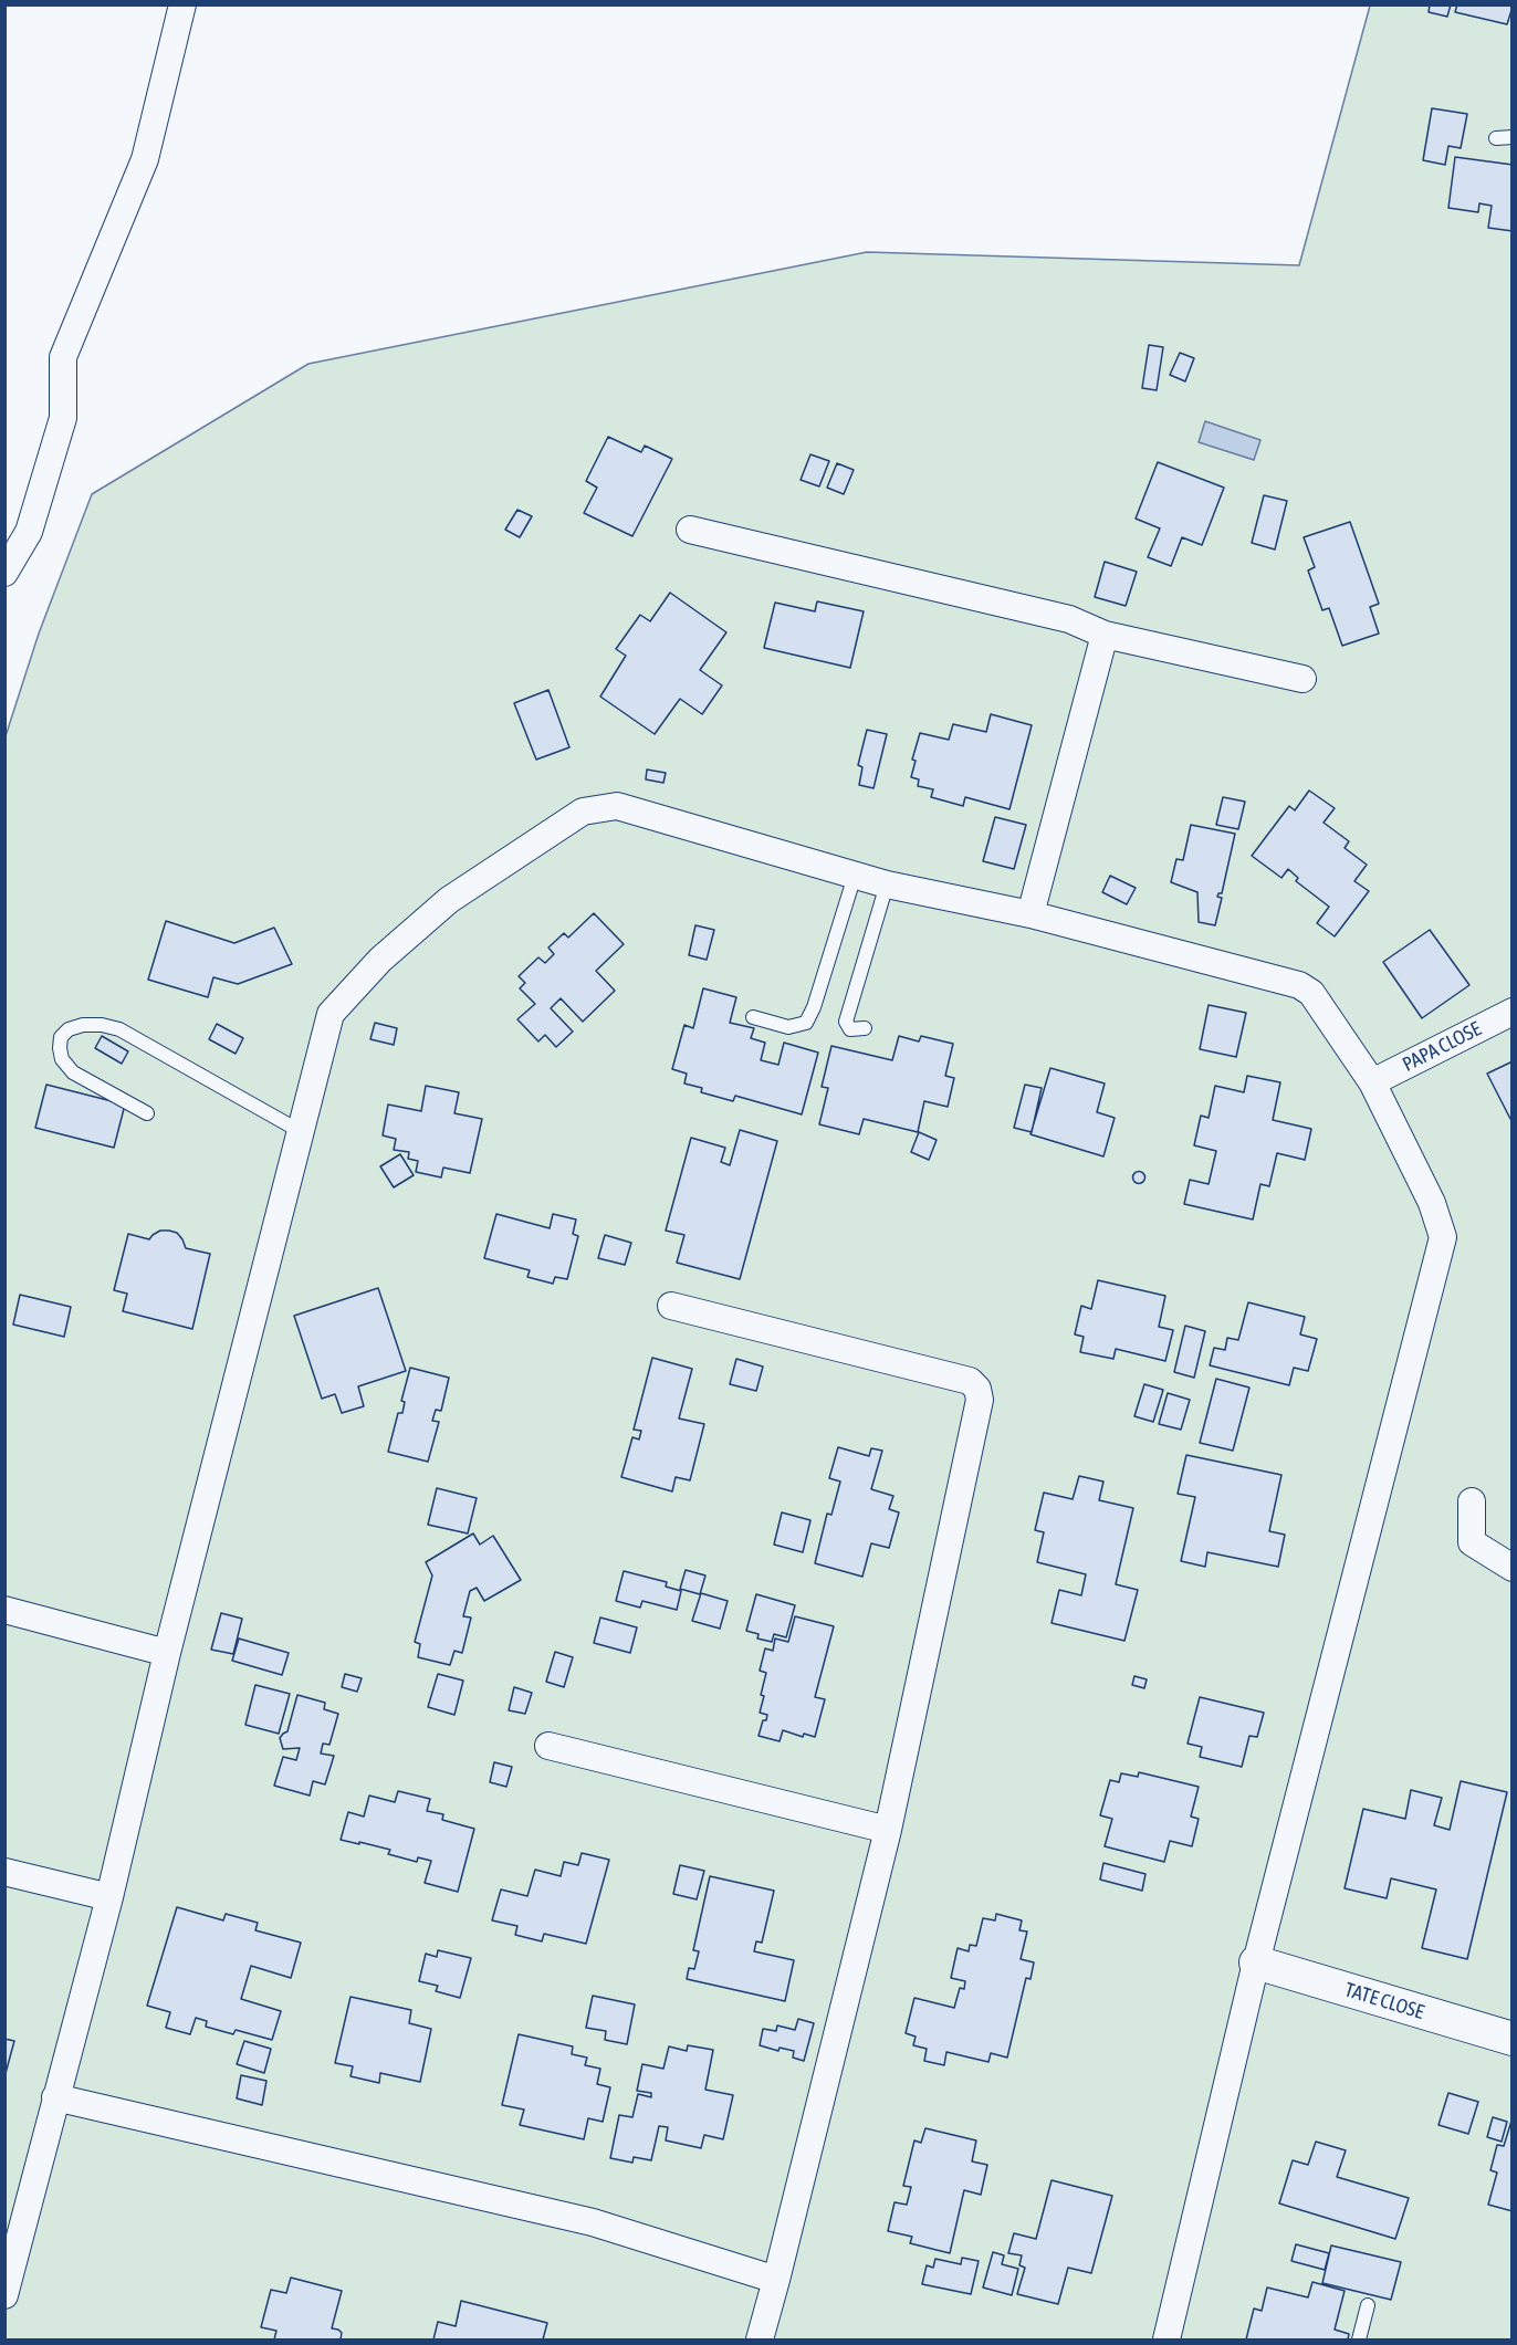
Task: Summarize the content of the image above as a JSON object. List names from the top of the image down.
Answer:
{
  "streets": {
    "street": ["PAPA CLOSE", "TATE CLOSE"]
  }
}
